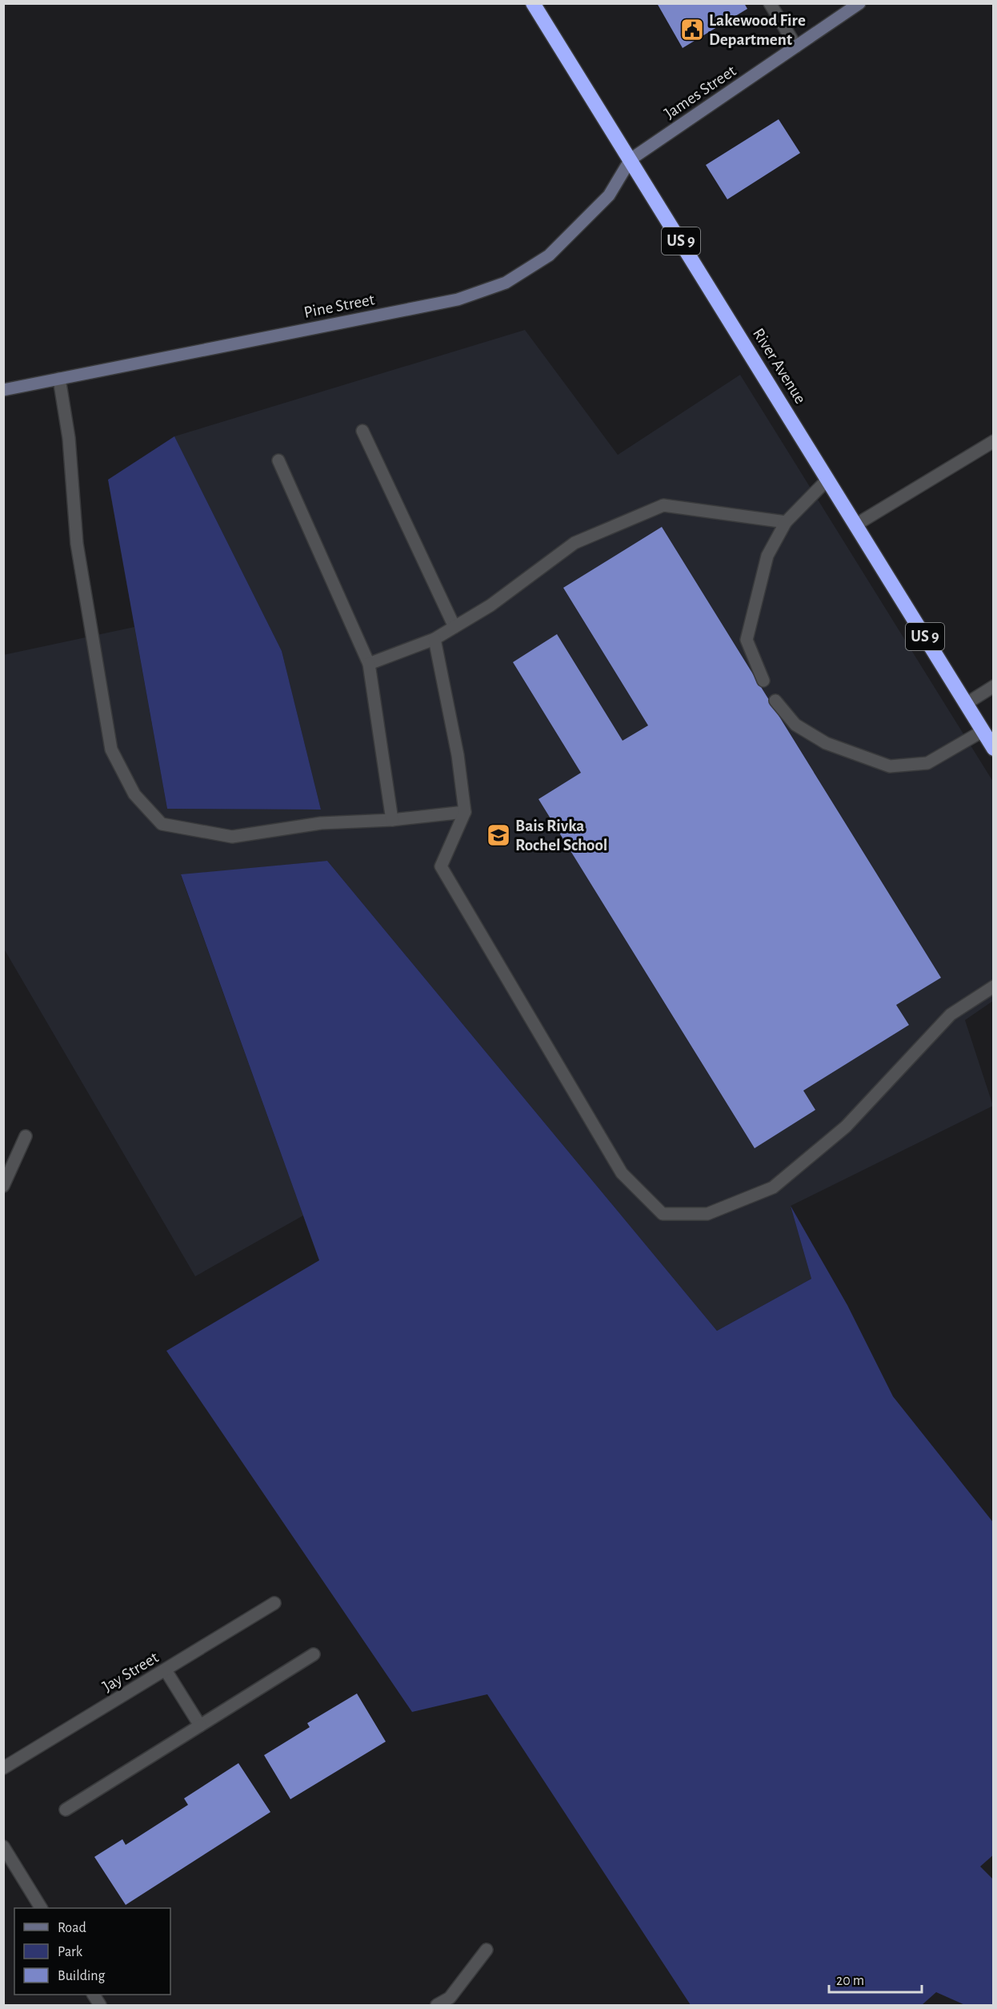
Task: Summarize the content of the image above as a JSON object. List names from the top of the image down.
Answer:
{
  "streets": {
    "highway": ["US 9", "River Avenue"],
    "street": ["James Street", "Pine Street", "Jay Street"]
  },
  "crossings": [
    ["James Street", "Pine Street"],
    ["James Street", "River Avenue"],
    ["Pine Street", "River Avenue"]
  ],
  "places": {
    "public building": ["Lakewood Fire Department"],
    "school or university": ["Bais Rivka Rochel School"]
  },
  "legend": ["Road", "Park", "Building"],
  "scale_bar": "20 m"
}
